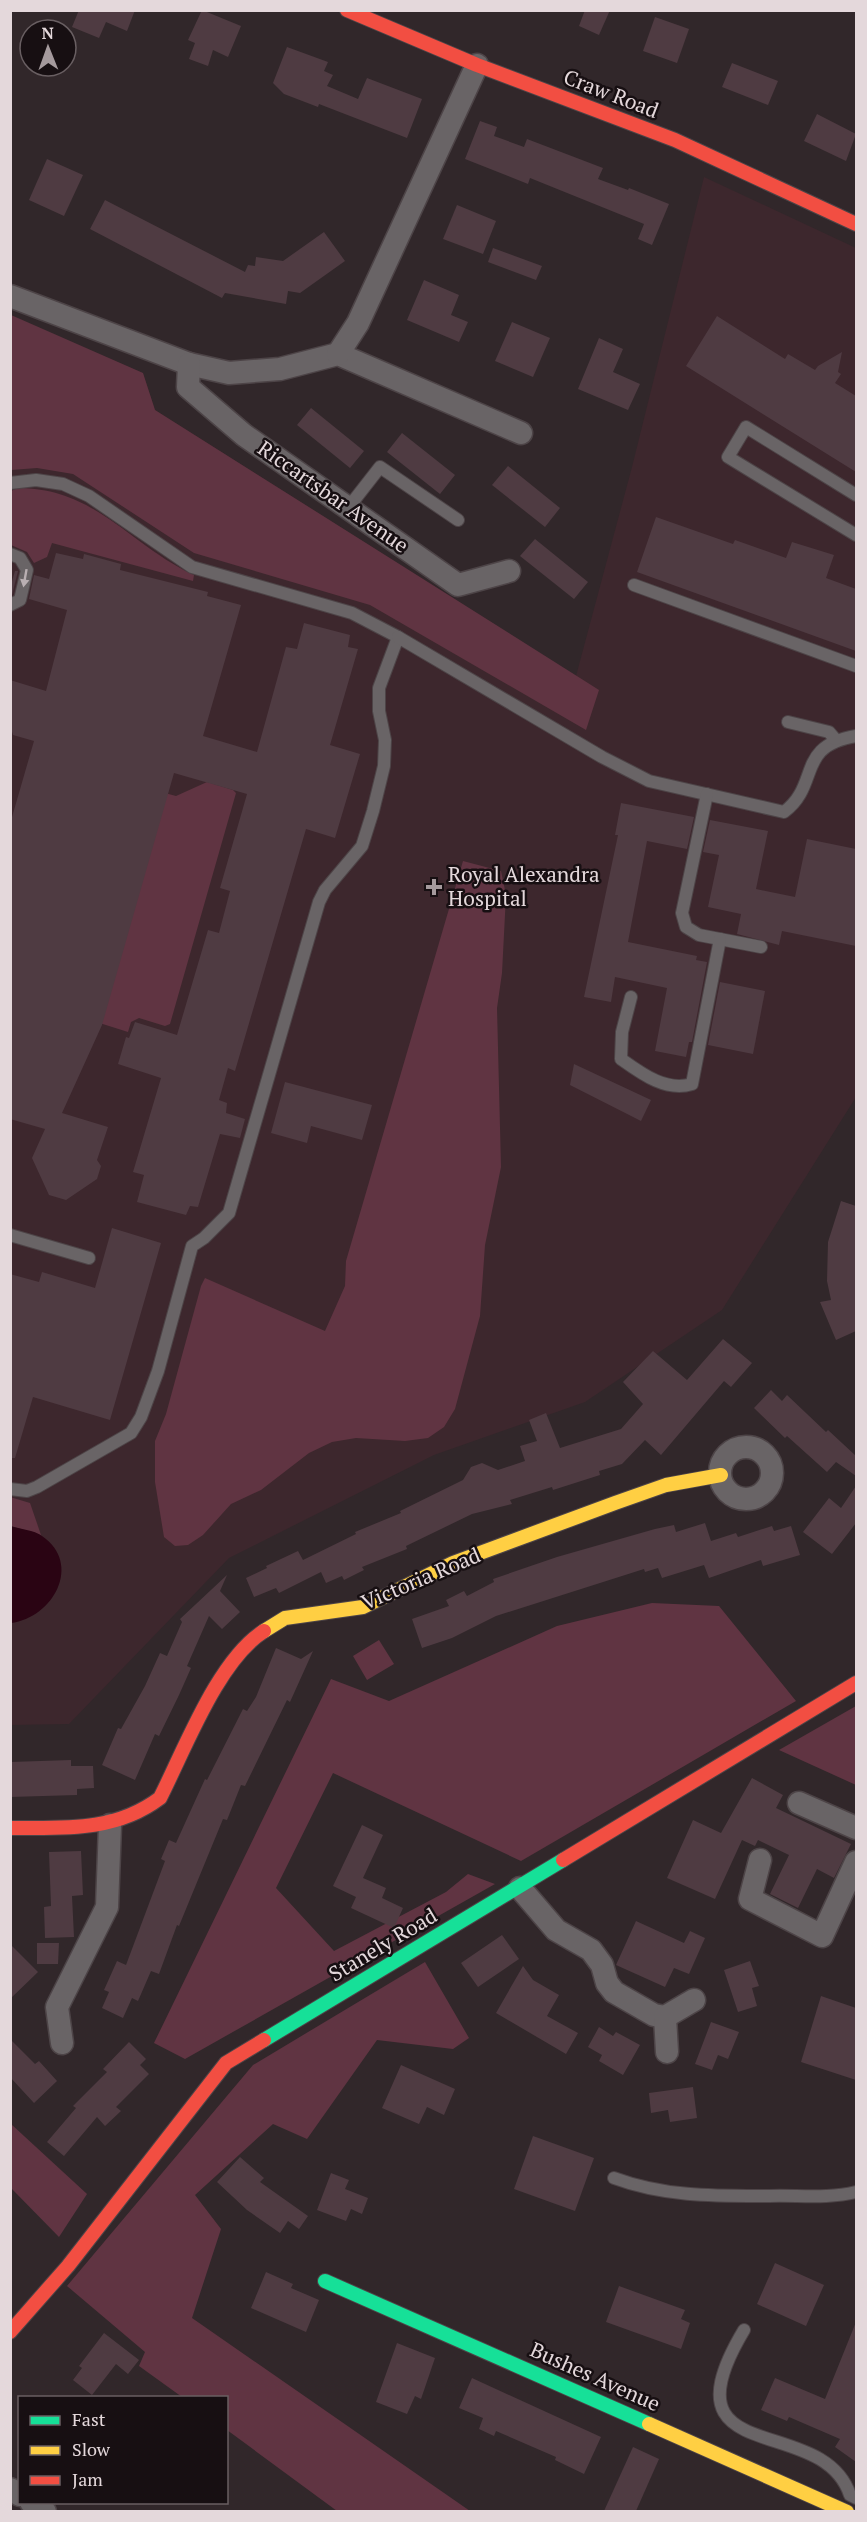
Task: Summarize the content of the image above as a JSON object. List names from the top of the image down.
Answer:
{
  "streets": {
    "street": [
      "Craw Road",
      "Riccartsbar Avenue",
      "Victoria Road",
      "Stanely Road",
      "Bushes Avenue"
    ]
  },
  "places": {
    "health": ["Royal Alexandra Hospital"]
  },
  "legend": ["Fast", "Slow", "Jam"],
  "north": "top"
}
